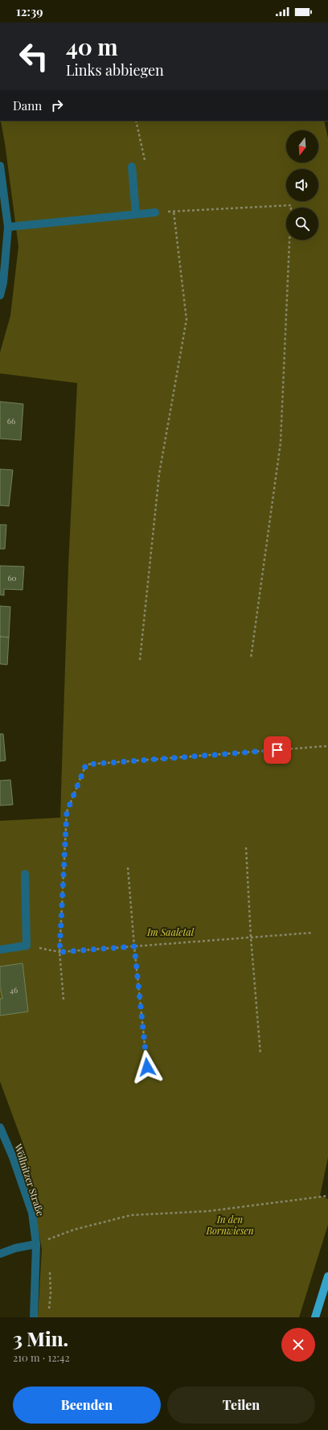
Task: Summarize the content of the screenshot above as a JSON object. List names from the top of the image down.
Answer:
{
  "streets": {
    "street": ["Wöllnitzer Straße"]
  },
  "parks": ["Im Saaletal", "In den Bornwiesen"],
  "house_numbers": ["66", "60", "46"],
  "north": "bottom",
  "page": {
    "status": "12:39",
    "turn": ["40 m", "Links abbiegen"],
    "then": "Dann",
    "heading": ["3 Min.", "210 m · 12:42"],
    "buttons": ["Beenden", "Teilen"]
  }
}
